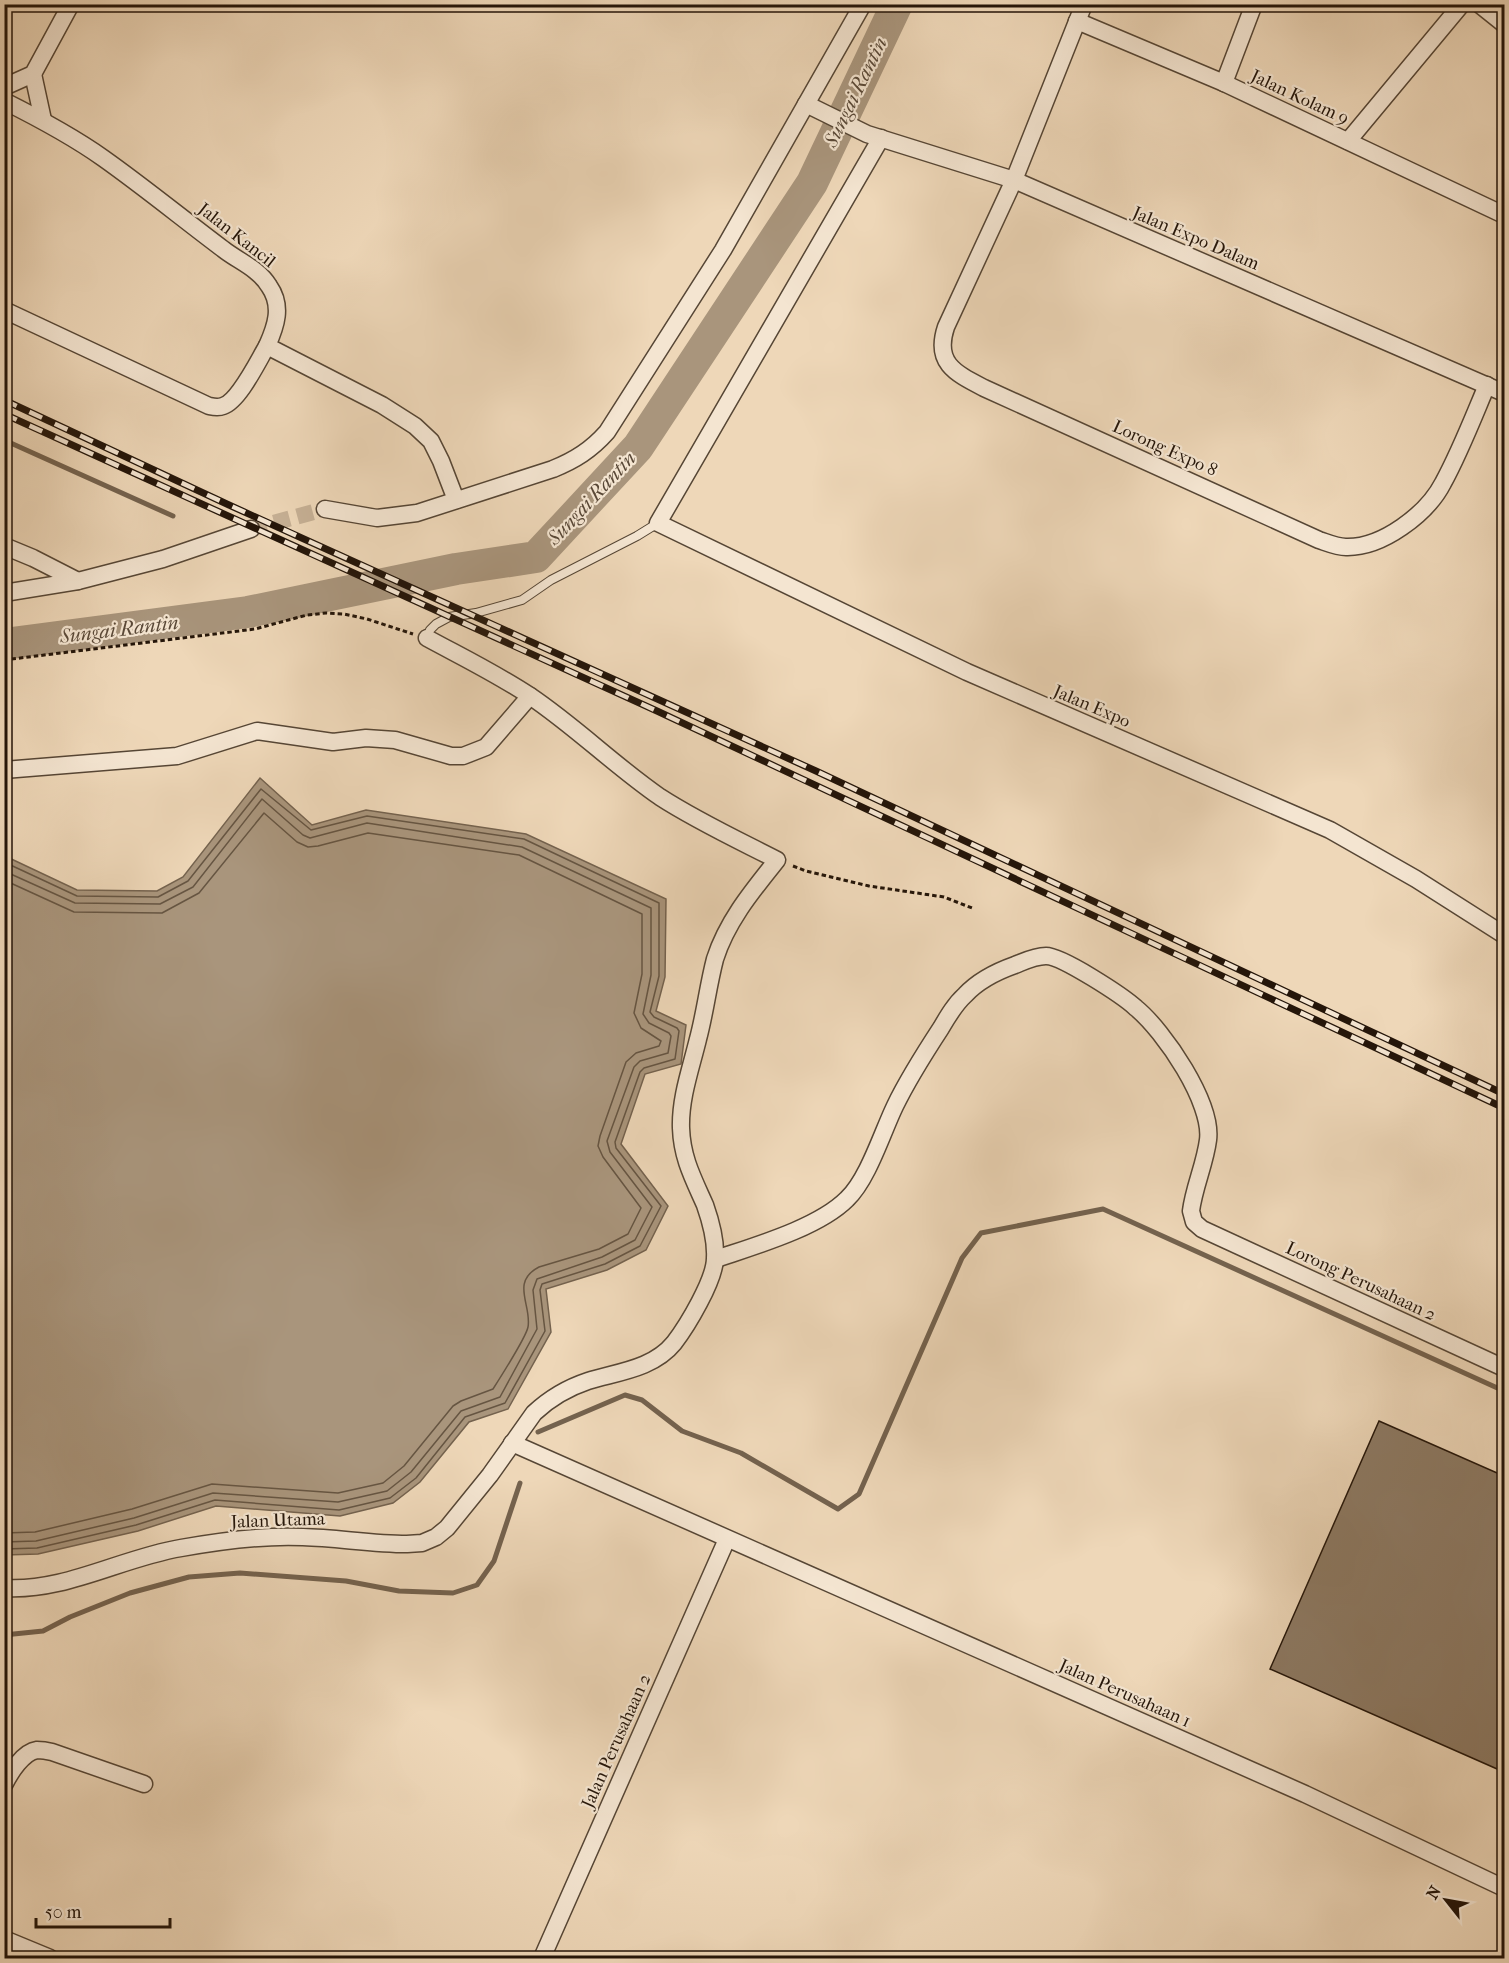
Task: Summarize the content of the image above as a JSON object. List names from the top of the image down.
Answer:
{
  "streets": {
    "street": [
      "Jalan Kolam 9",
      "Jalan Kancil",
      "Jalan Expo Dalam",
      "Lorong Expo 8",
      "Jalan Expo",
      "Lorong Perusahaan 2",
      "Jalan Utama",
      "Jalan Perusahaan 1",
      "Jalan Perusahaan 2"
    ]
  },
  "crossings": [
    ["Jalan Kolam 9", "Lorong Expo 8"],
    ["Jalan Expo Dalam", "Lorong Expo 8"],
    ["Lorong Perusahaan 2", "Jalan Utama"],
    ["Jalan Utama", "Jalan Perusahaan 1"],
    ["Jalan Perusahaan 1", "Jalan Perusahaan 2"]
  ],
  "water": ["Sungai Rantin"],
  "scale_bar": "50 m",
  "north": "top left"
}
